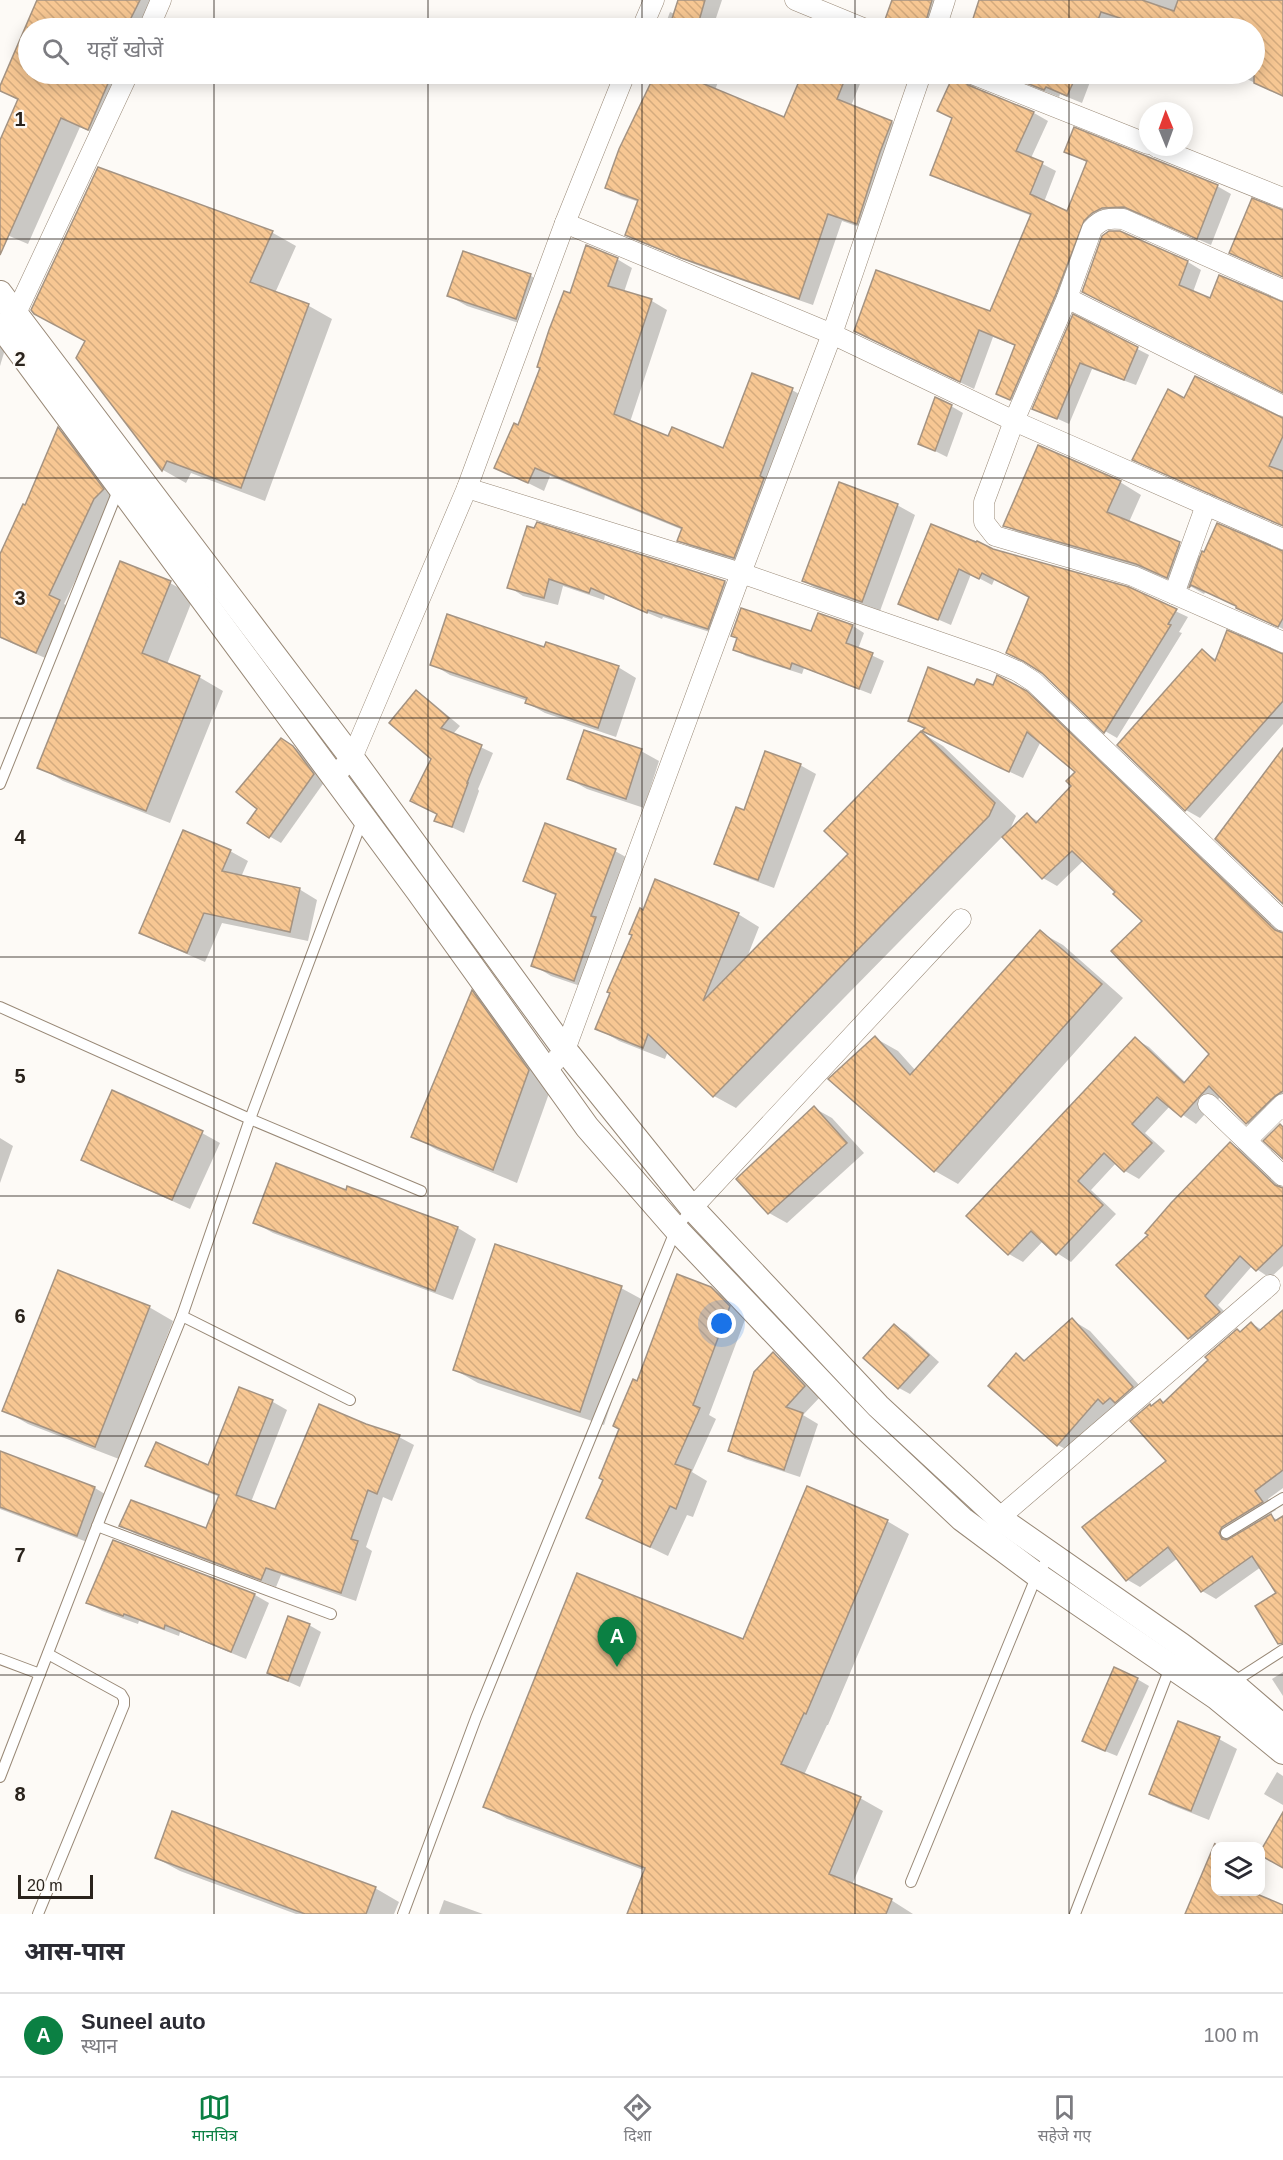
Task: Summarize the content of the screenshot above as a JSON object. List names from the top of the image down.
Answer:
{
  "scale_bar": "20 m",
  "north": "top",
  "page": {
    "search": "यहाँ खोजें",
    "pins": "A",
    "scale": "20 m",
    "heading": "आस-पास",
    "list": [
      {
        "mark": "A",
        "name": "Suneel auto",
        "note": "स्थान",
        "value": "100 m"
      }
    ],
    "nav": ["मानचित्र", "दिशा", "सहेजे गए"]
  },
  "grid": {
    "rows": [
      "1",
      "2",
      "3",
      "4",
      "5",
      "6",
      "7",
      "8"
    ]
  }
}
